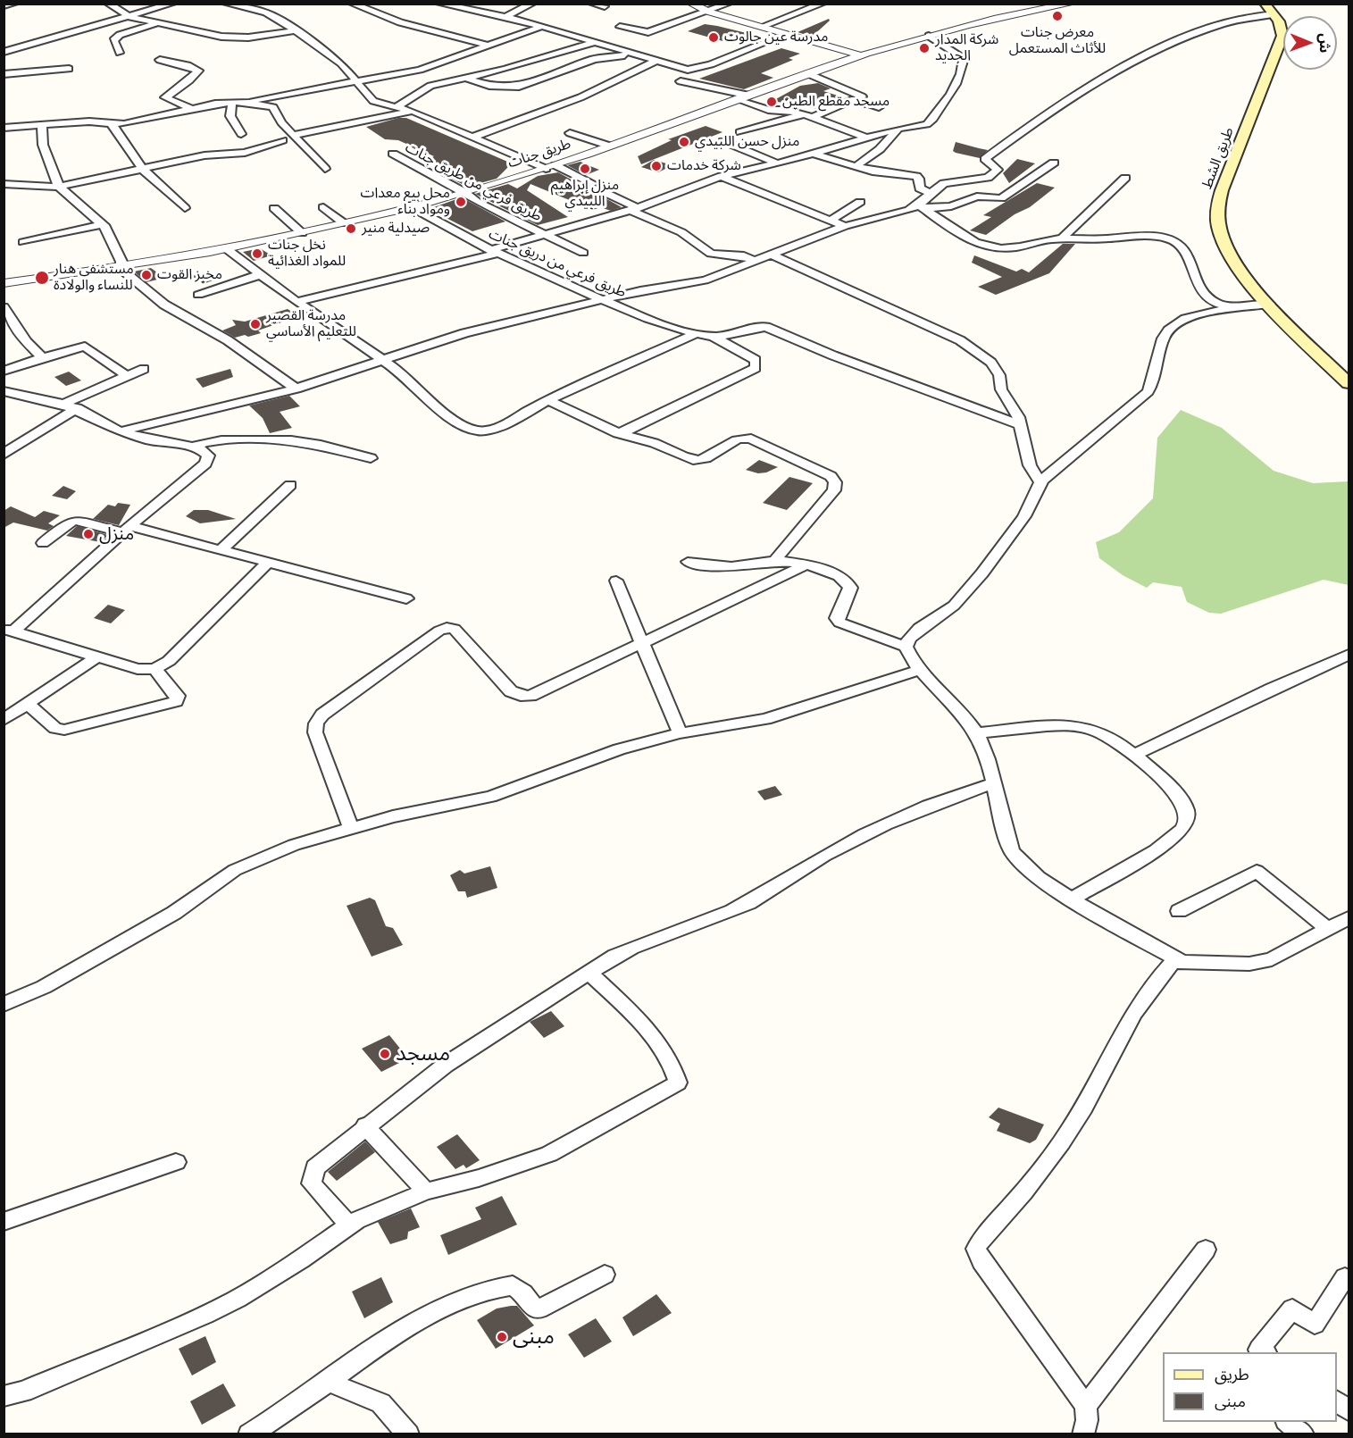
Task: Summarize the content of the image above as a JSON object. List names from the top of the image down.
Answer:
{
  "streets": {
    "main road": ["طريق الشط"],
    "street": ["طريق جنات", "طريق فرعي من طريق جنات", "طريق فرعي من دريق جنات"]
  },
  "crossings": [
    ["طريق جنات", "طريق فرعي من طريق جنات"],
    ["طريق جنات", "طريق فرعي من دريق جنات"]
  ],
  "places": [
    "معرض جنات للأثاث المستعمل",
    "مدرسة عين جالوت",
    "شركة المدار الجديد",
    "مسجد مقطع الطين",
    "منزل حسن اللبيدي",
    "شركة خدمات",
    "منزل إبراهيم اللبيدي",
    "محل بيع معدات ومواد بناء",
    "صيدلية منير",
    "نخل جنات للمواد الغذائية",
    "مخبز القوت",
    "مستشفى هنار للنساء والولادة",
    "مدرسة القصير للتعليم الأساسي",
    "منزل",
    "مسجد",
    "مبنى"
  ],
  "legend": ["طريق", "مبنى"],
  "north": "right"
}
